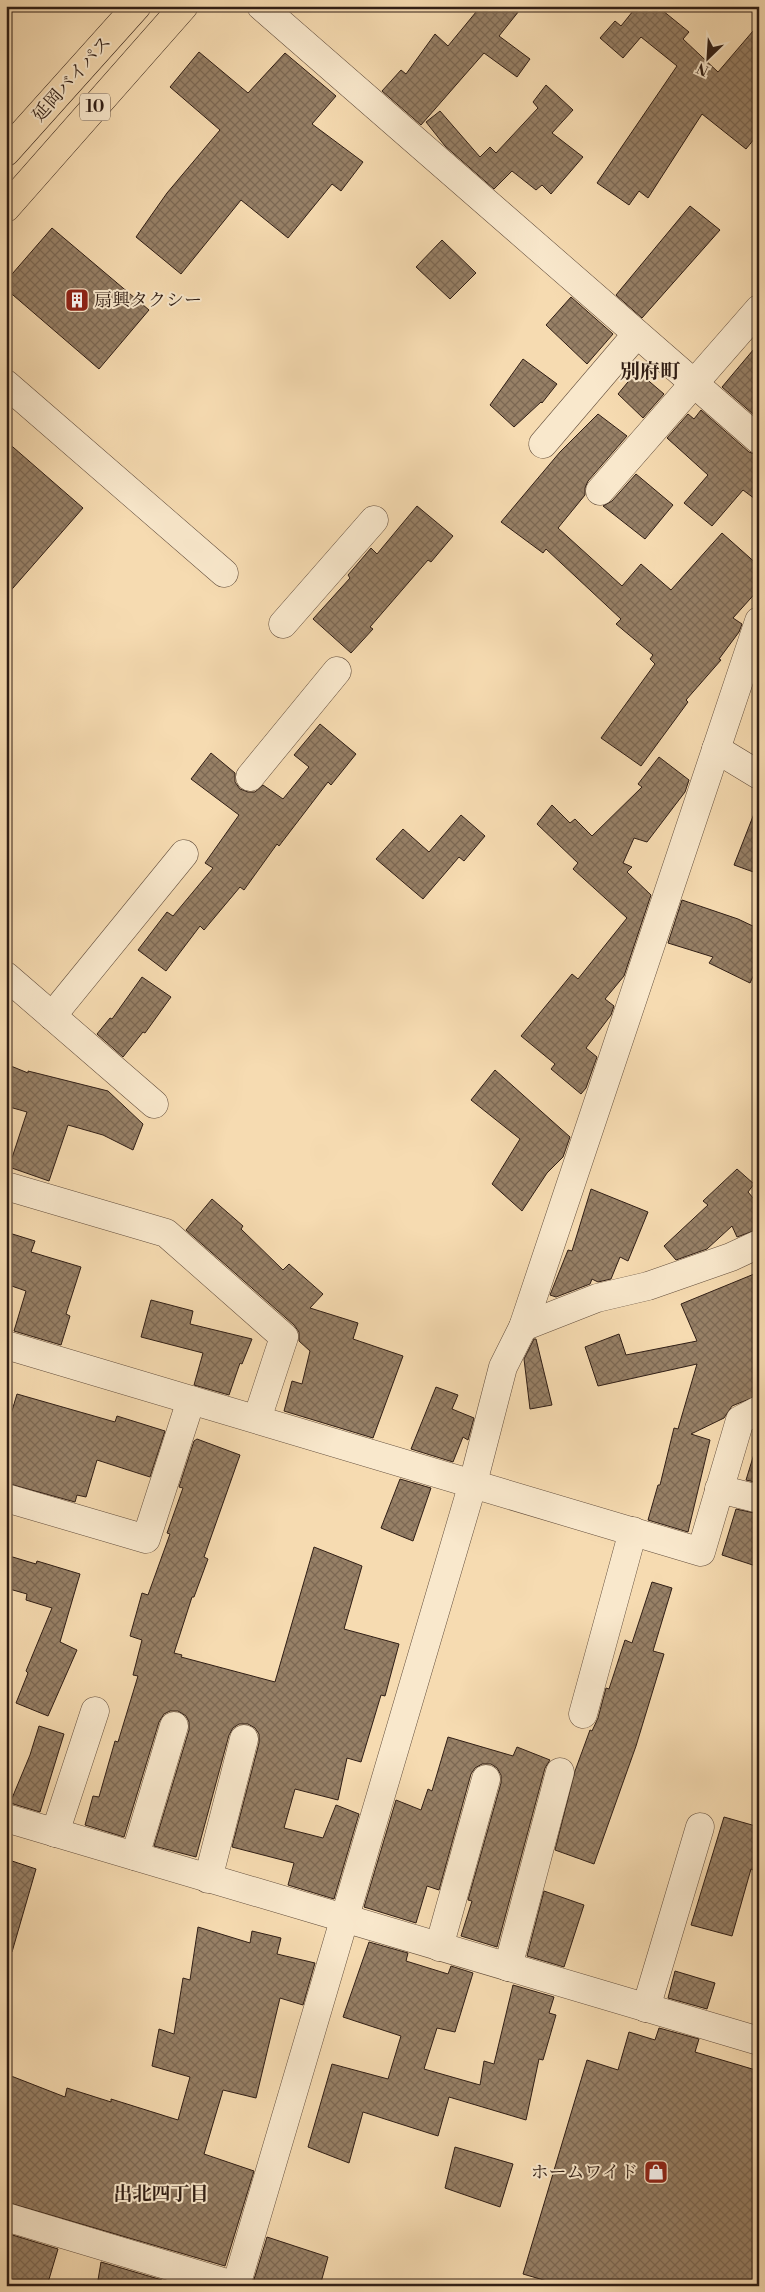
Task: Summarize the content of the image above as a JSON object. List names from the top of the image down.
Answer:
{
  "streets": {
    "highway": ["延岡バイパス", "10"]
  },
  "districts": ["別府町", "出北四丁目"],
  "places": {
    "building": ["扇興タクシー"],
    "shop": ["ホームワイド"]
  },
  "north": "bottom left"
}
